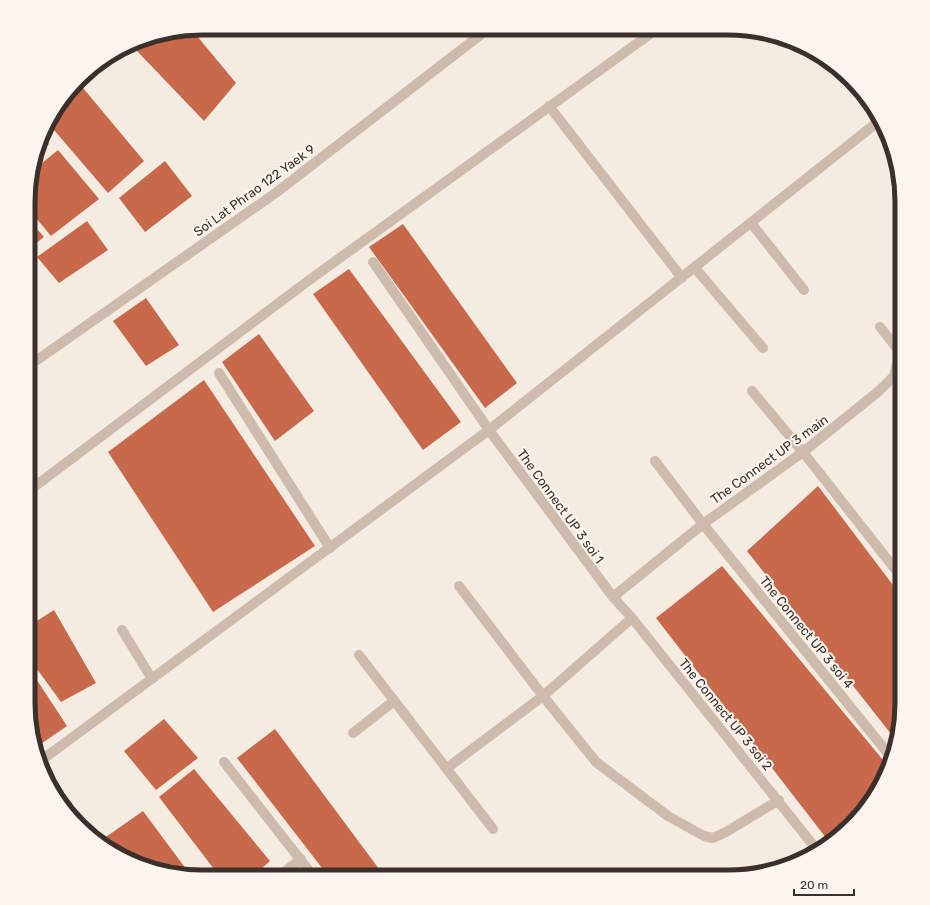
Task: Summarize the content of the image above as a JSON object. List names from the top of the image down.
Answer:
{
  "streets": {
    "street": [
      "Soi Lat Phrao 122 Yaek 9",
      "The Connect UP 3 main",
      "The Connect UP 3 soi 1",
      "The Connect UP 3 soi 4",
      "The Connect UP 3 soi 2"
    ]
  },
  "crossings": [
    ["The Connect UP 3 main", "The Connect UP 3 soi 1"],
    ["The Connect UP 3 main", "The Connect UP 3 soi 4"],
    ["The Connect UP 3 main", "The Connect UP 3 soi 2"],
    ["The Connect UP 3 soi 1", "The Connect UP 3 soi 2"]
  ],
  "scale_bar": "20 m"
}
